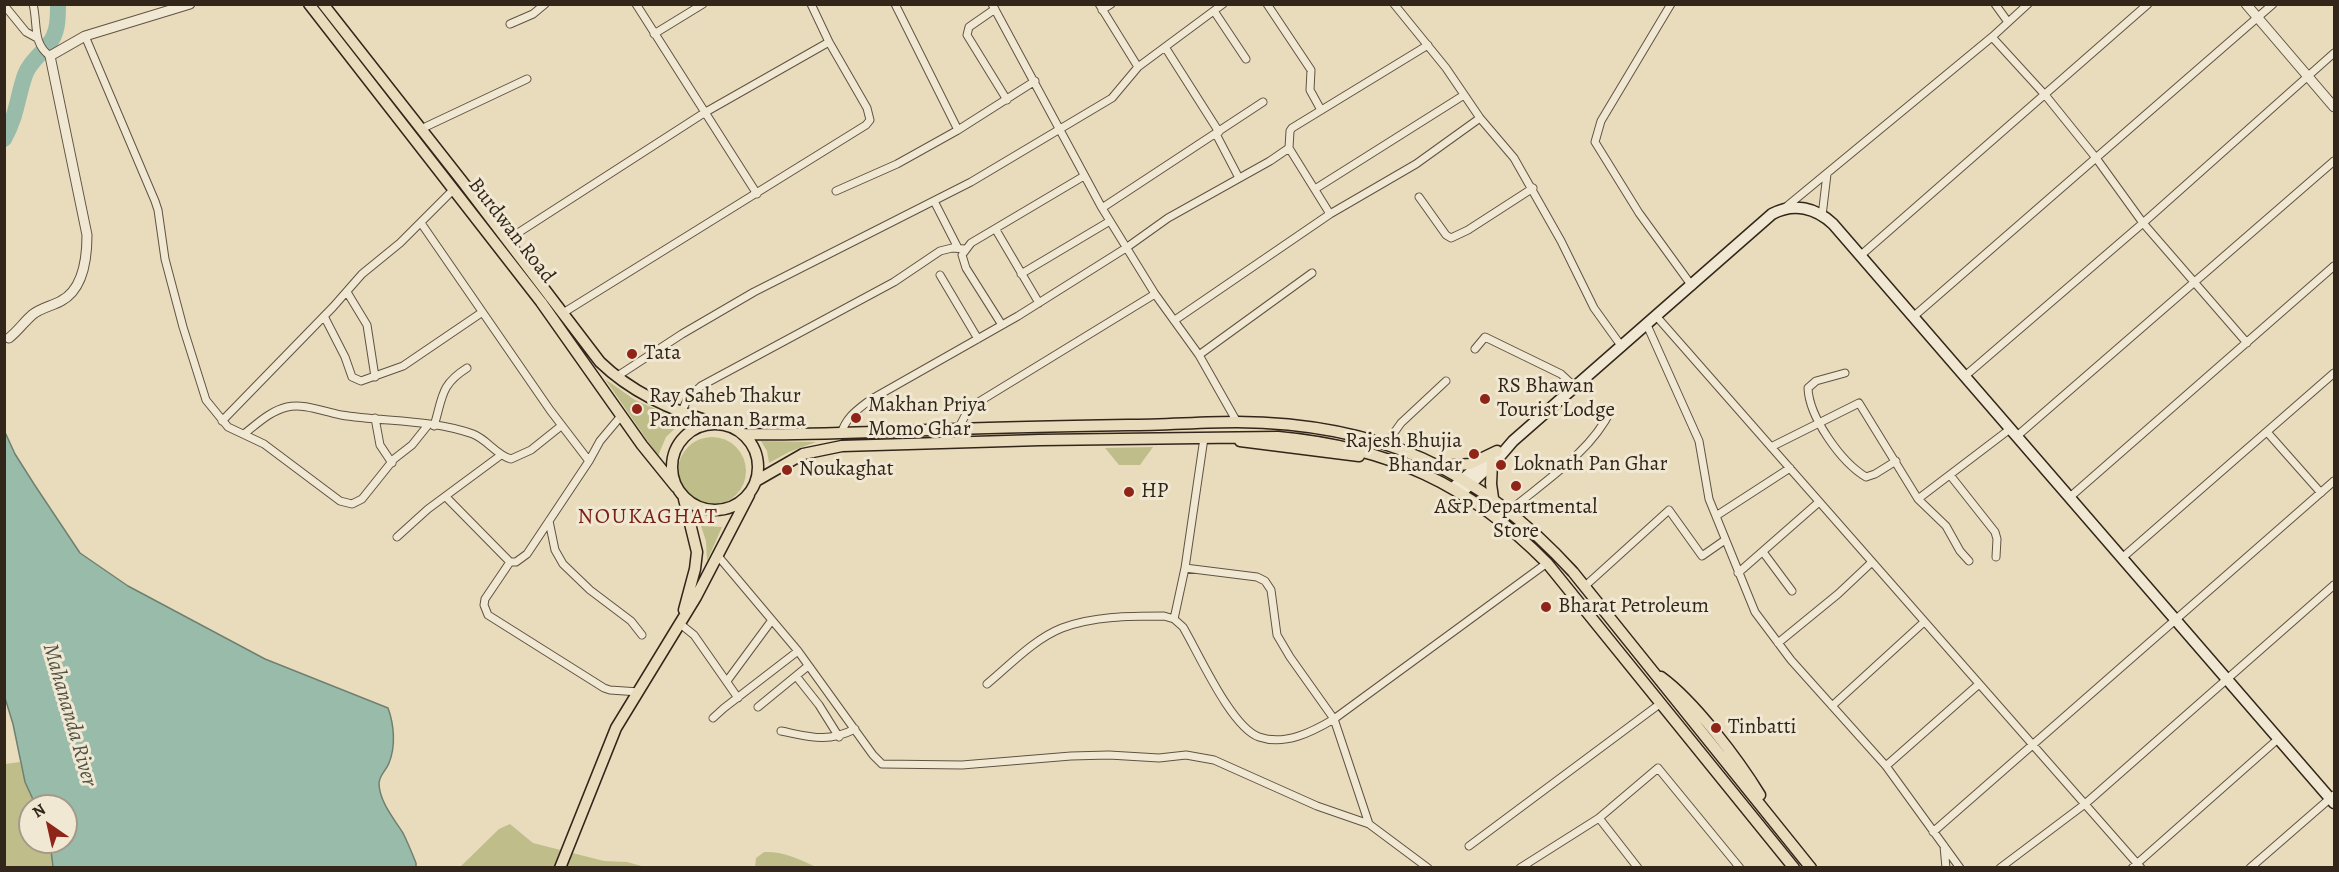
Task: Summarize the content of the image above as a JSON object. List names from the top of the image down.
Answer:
{
  "streets": {
    "main road": ["Burdwan Road"]
  },
  "districts": ["NOUKAGHAT"],
  "water": ["Mahananda River"],
  "places": [
    "Tata",
    "RS Bhawan Tourist Lodge",
    "Ray Saheb Thakur Panchanan Barma",
    "Makhan Priya Momo Ghar",
    "Rajesh Bhujia Bhandar",
    "Loknath Pan Ghar",
    "Noukaghat",
    "A&P Departmental Store",
    "HP",
    "Bharat Petroleum",
    "Tinbatti"
  ],
  "north": "top left"
}
